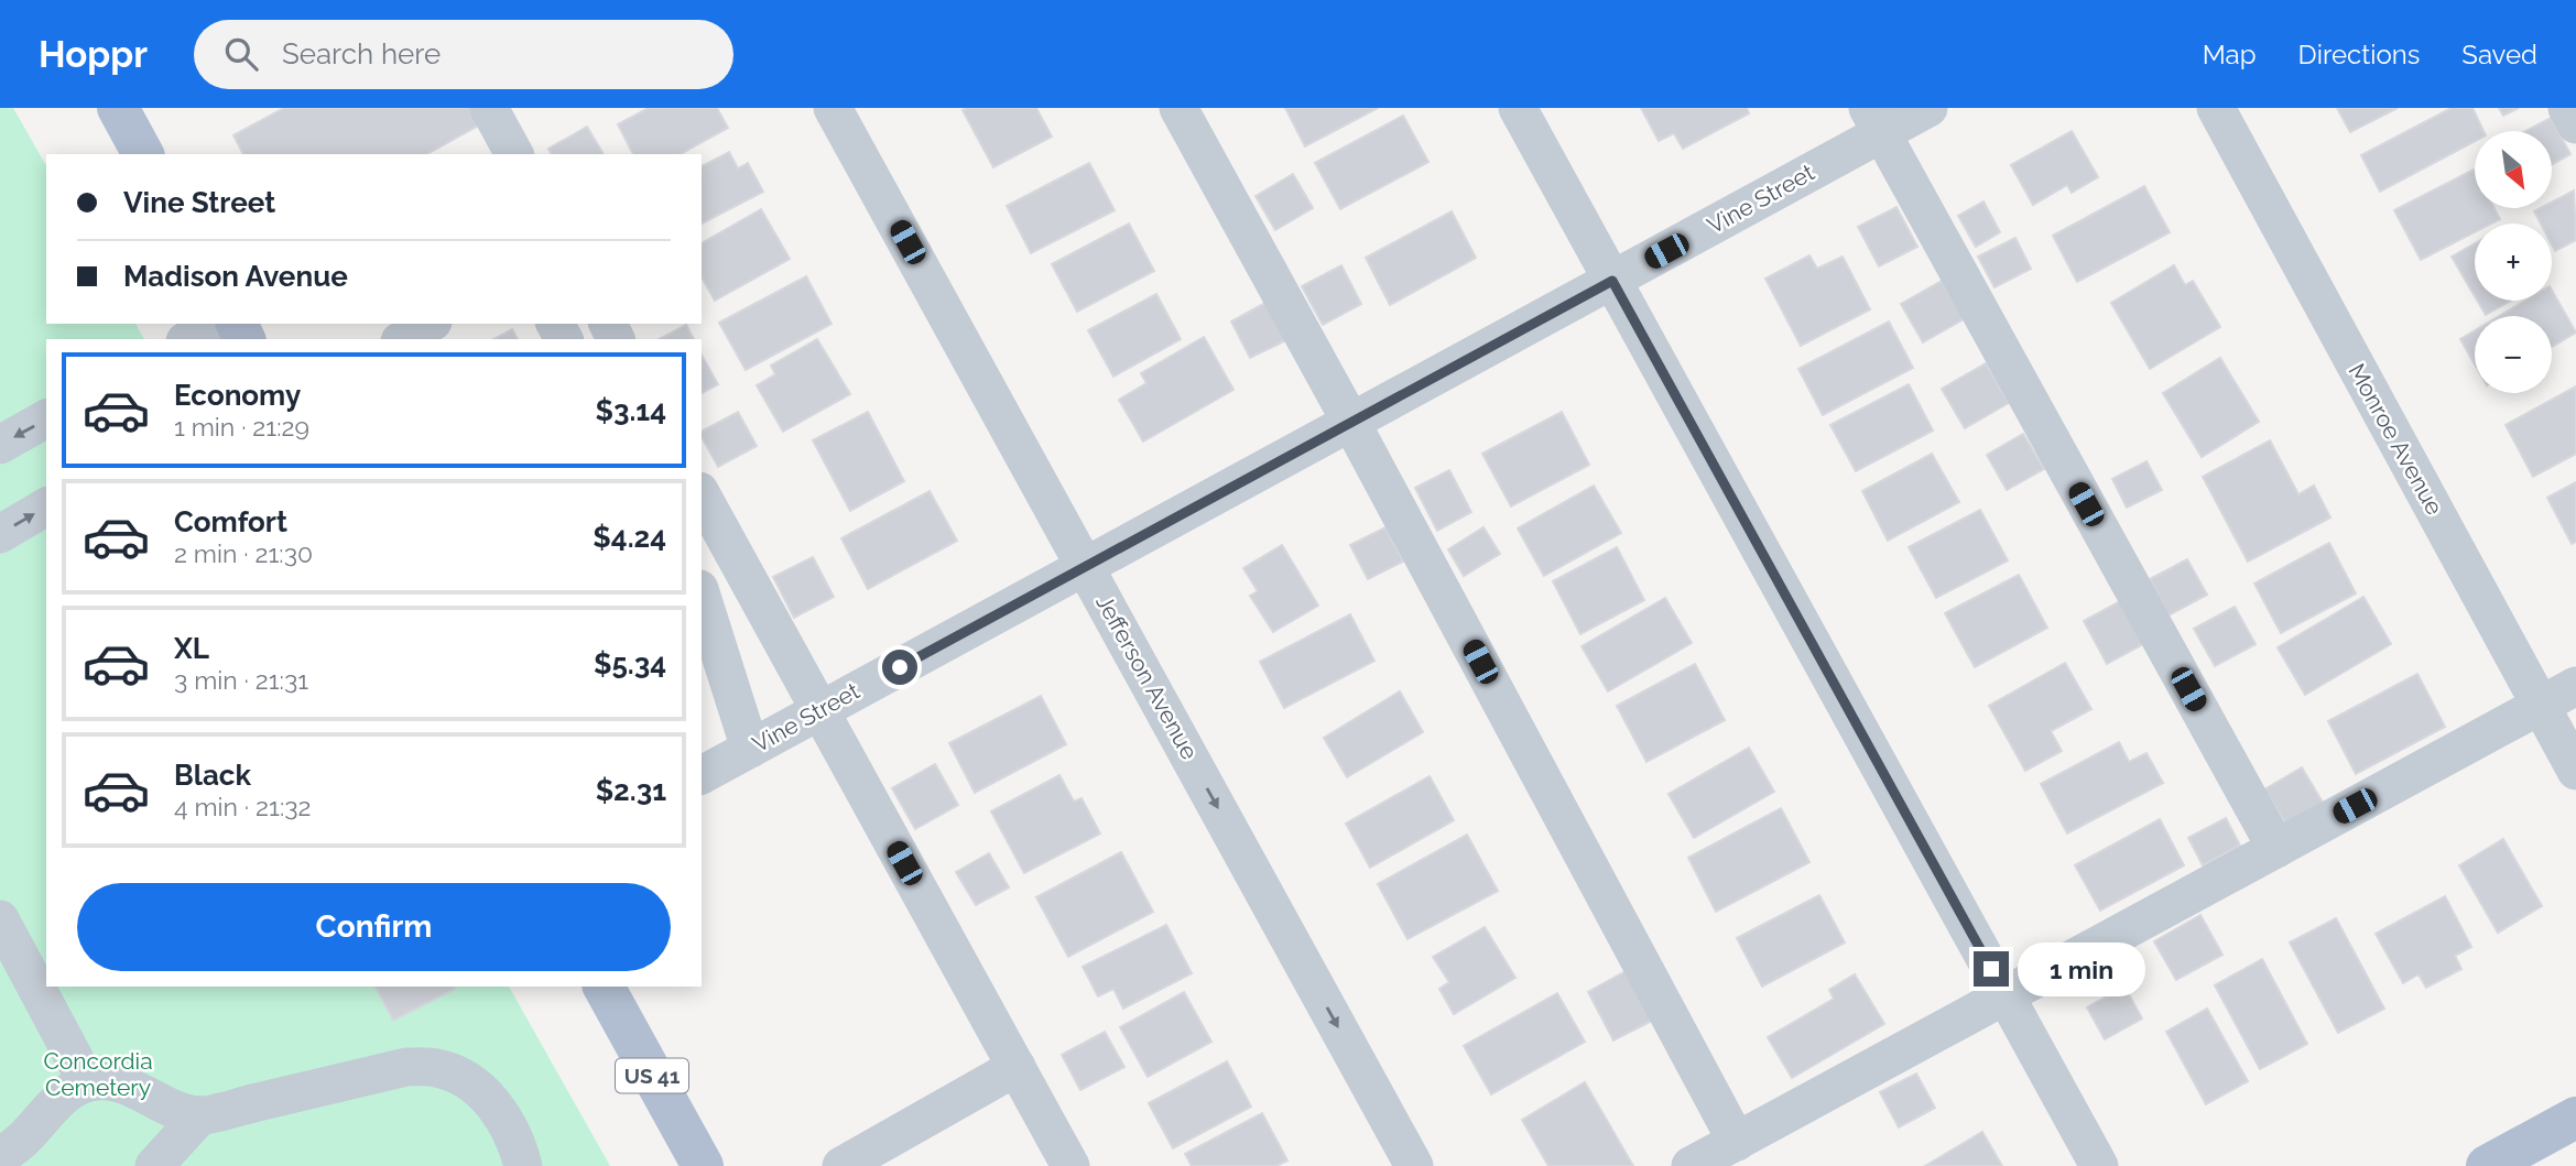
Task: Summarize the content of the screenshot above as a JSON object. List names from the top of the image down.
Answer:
{
  "streets": {
    "main road": ["US 41"],
    "street": ["Vine Street", "Monroe Avenue", "Jefferson Avenue"]
  },
  "crossings": [
    ["Vine Street", "Jefferson Avenue"]
  ],
  "parks": ["Concordia Cemetery"],
  "north": "bottom right",
  "page": {
    "header": "Hoppr",
    "search": "Search here",
    "nav": ["Map", "Directions", "Saved"],
    "map_buttons": ["+", "−"],
    "banner": ["Vine Street", "Madison Avenue"],
    "list": [
      {
        "name": "Economy",
        "note": "1 min · 21:29",
        "value": "$3.14"
      },
      {
        "name": "Comfort",
        "note": "2 min · 21:30",
        "value": "$4.24"
      },
      {
        "name": "XL",
        "note": "3 min · 21:31",
        "value": "$5.34"
      },
      {
        "name": "Black",
        "note": "4 min · 21:32",
        "value": "$2.31"
      }
    ],
    "buttons": "Confirm",
    "bubble": "1 min"
  }
}
